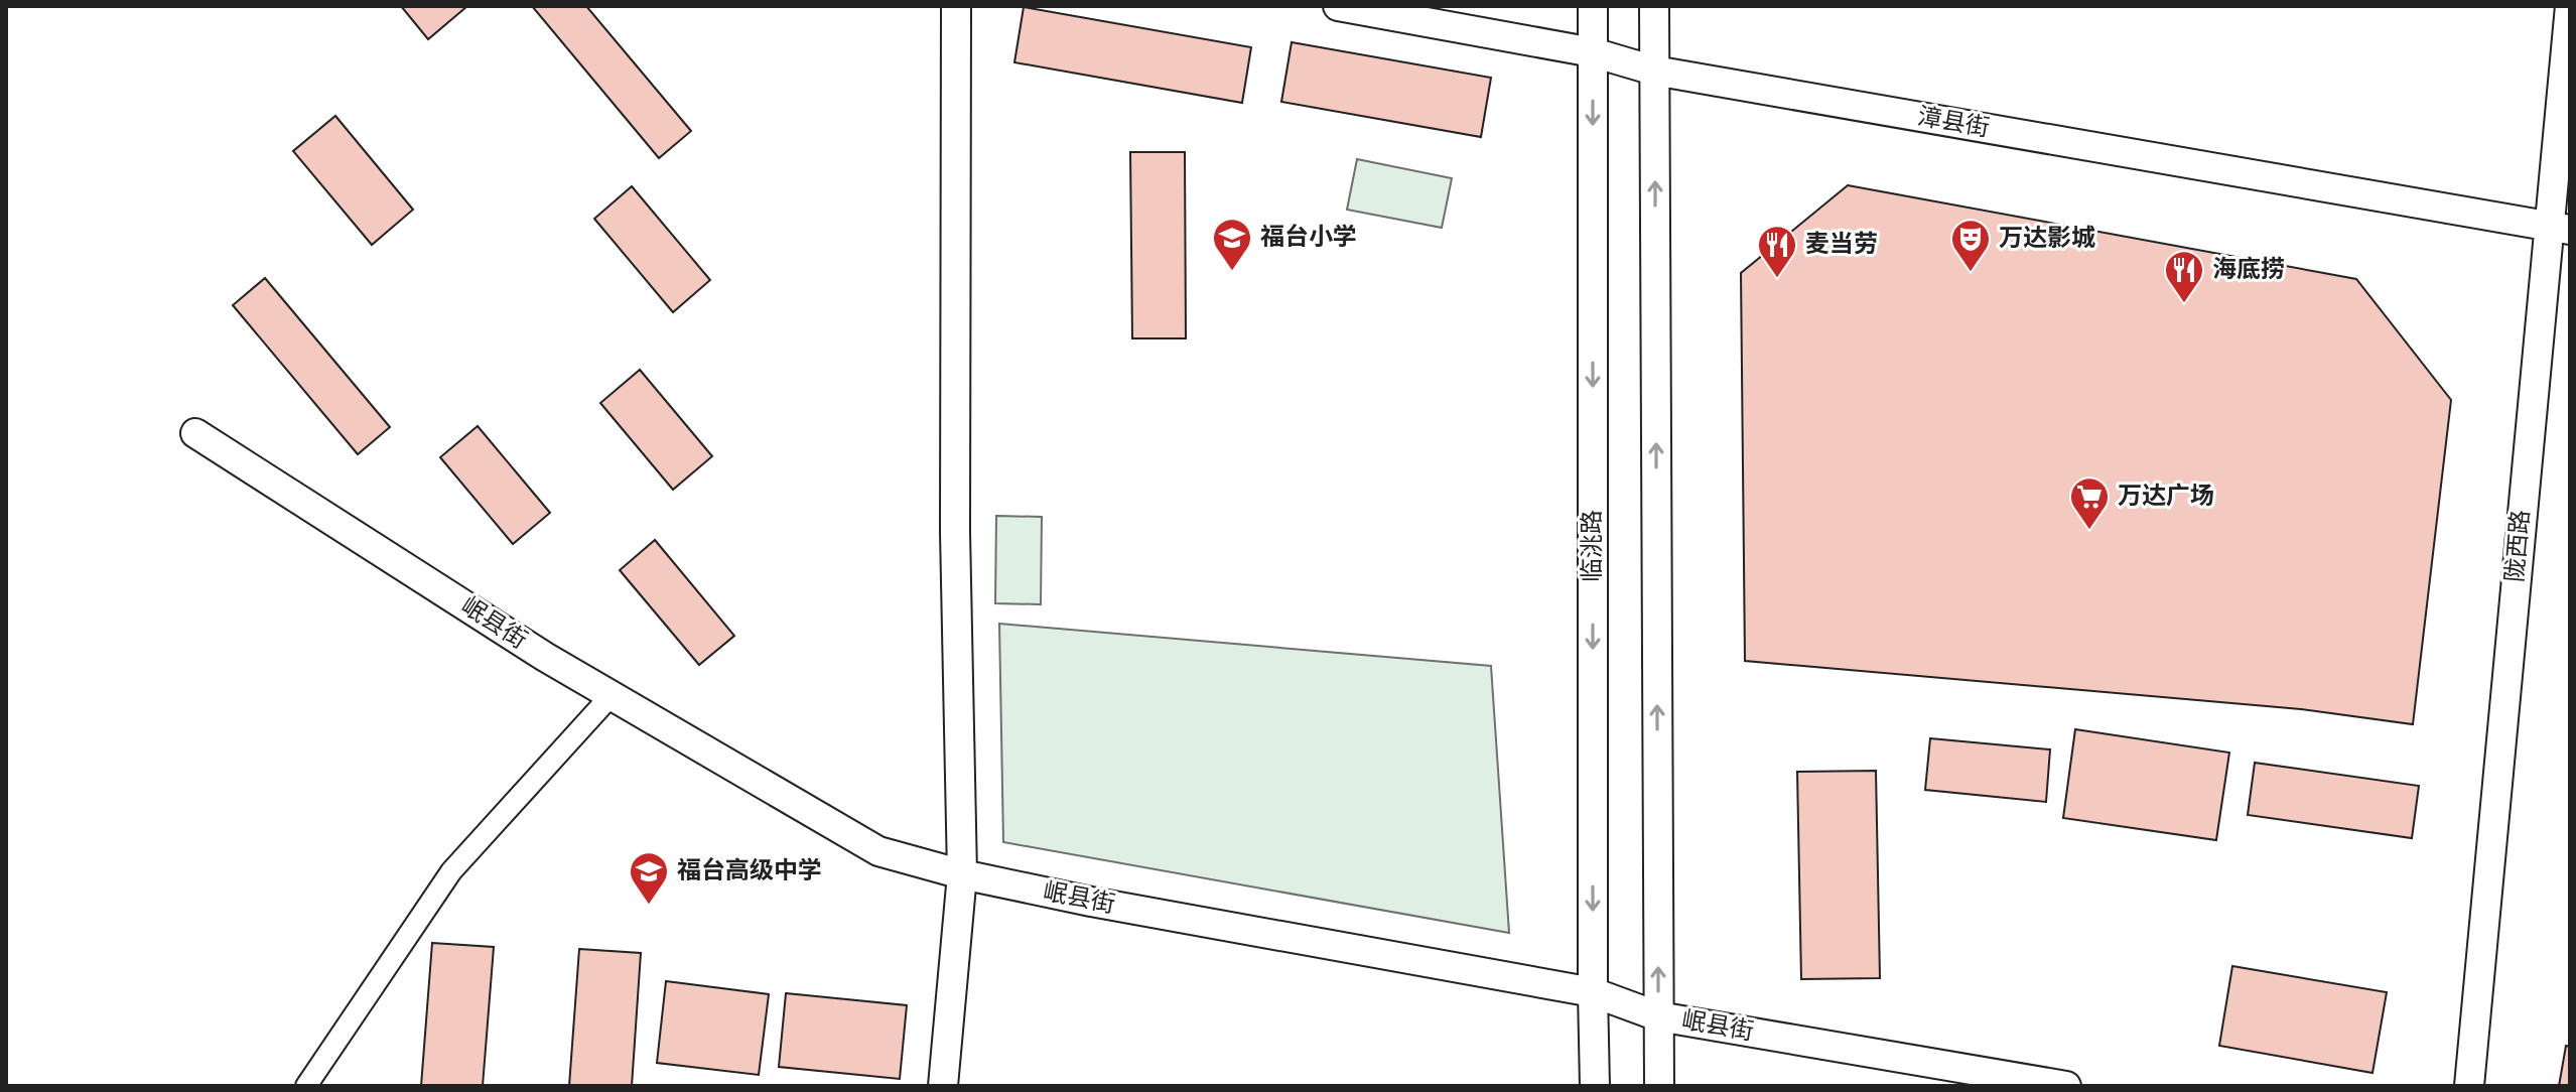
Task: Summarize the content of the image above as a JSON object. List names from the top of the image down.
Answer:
{
  "streets": {
    "street": [
      "漳县街",
      "临洮路",
      "陇西路",
      "岷县街"
    ]
  },
  "crossings": [
    ["漳县街", "临洮路"],
    ["漳县街", "陇西路"],
    ["临洮路", "岷县街"]
  ],
  "places": {
    "school or university": ["福台小学", "福台高级中学"],
    "theatre": ["万达影城"],
    "restaurant": ["麦当劳", "海底捞"],
    "supermarket": ["万达广场"]
  }
}
